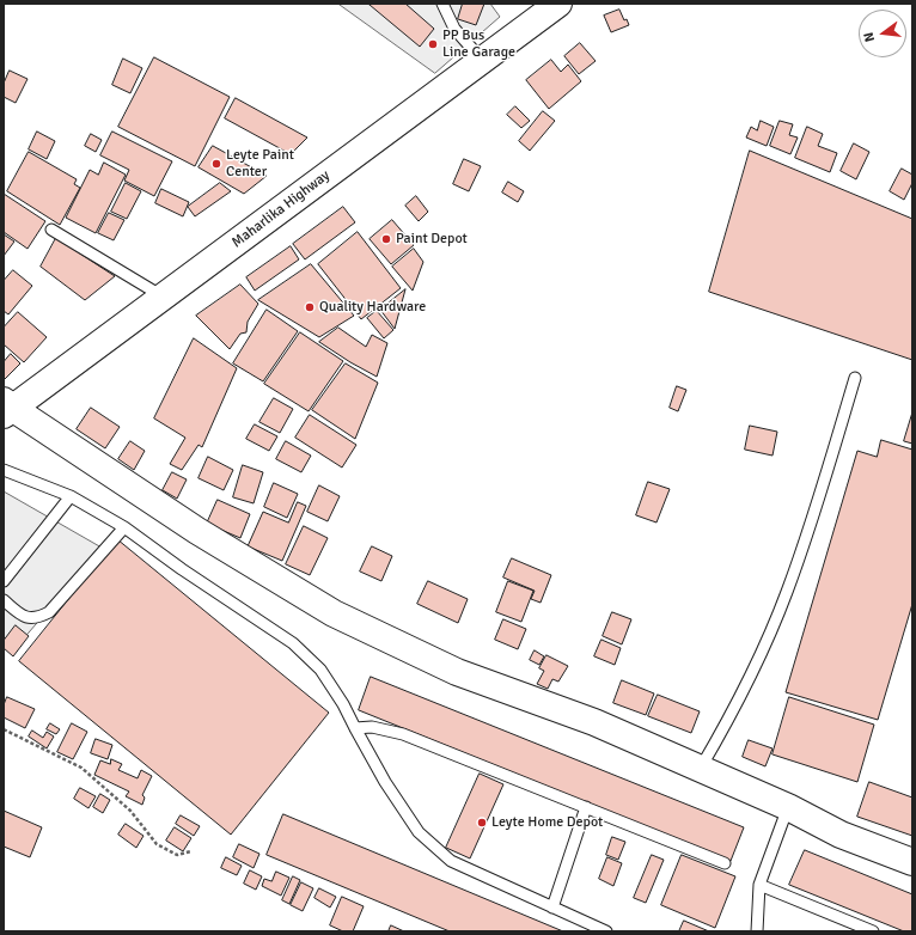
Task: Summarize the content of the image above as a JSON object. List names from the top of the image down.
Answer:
{
  "streets": {
    "street": ["Maharlika Highway"]
  },
  "places": [
    "PP Bus Line Garage",
    "Leyte Paint Center",
    "Paint Depot",
    "Quality Hardware",
    "Leyte Home Depot"
  ],
  "north": "left"
}
